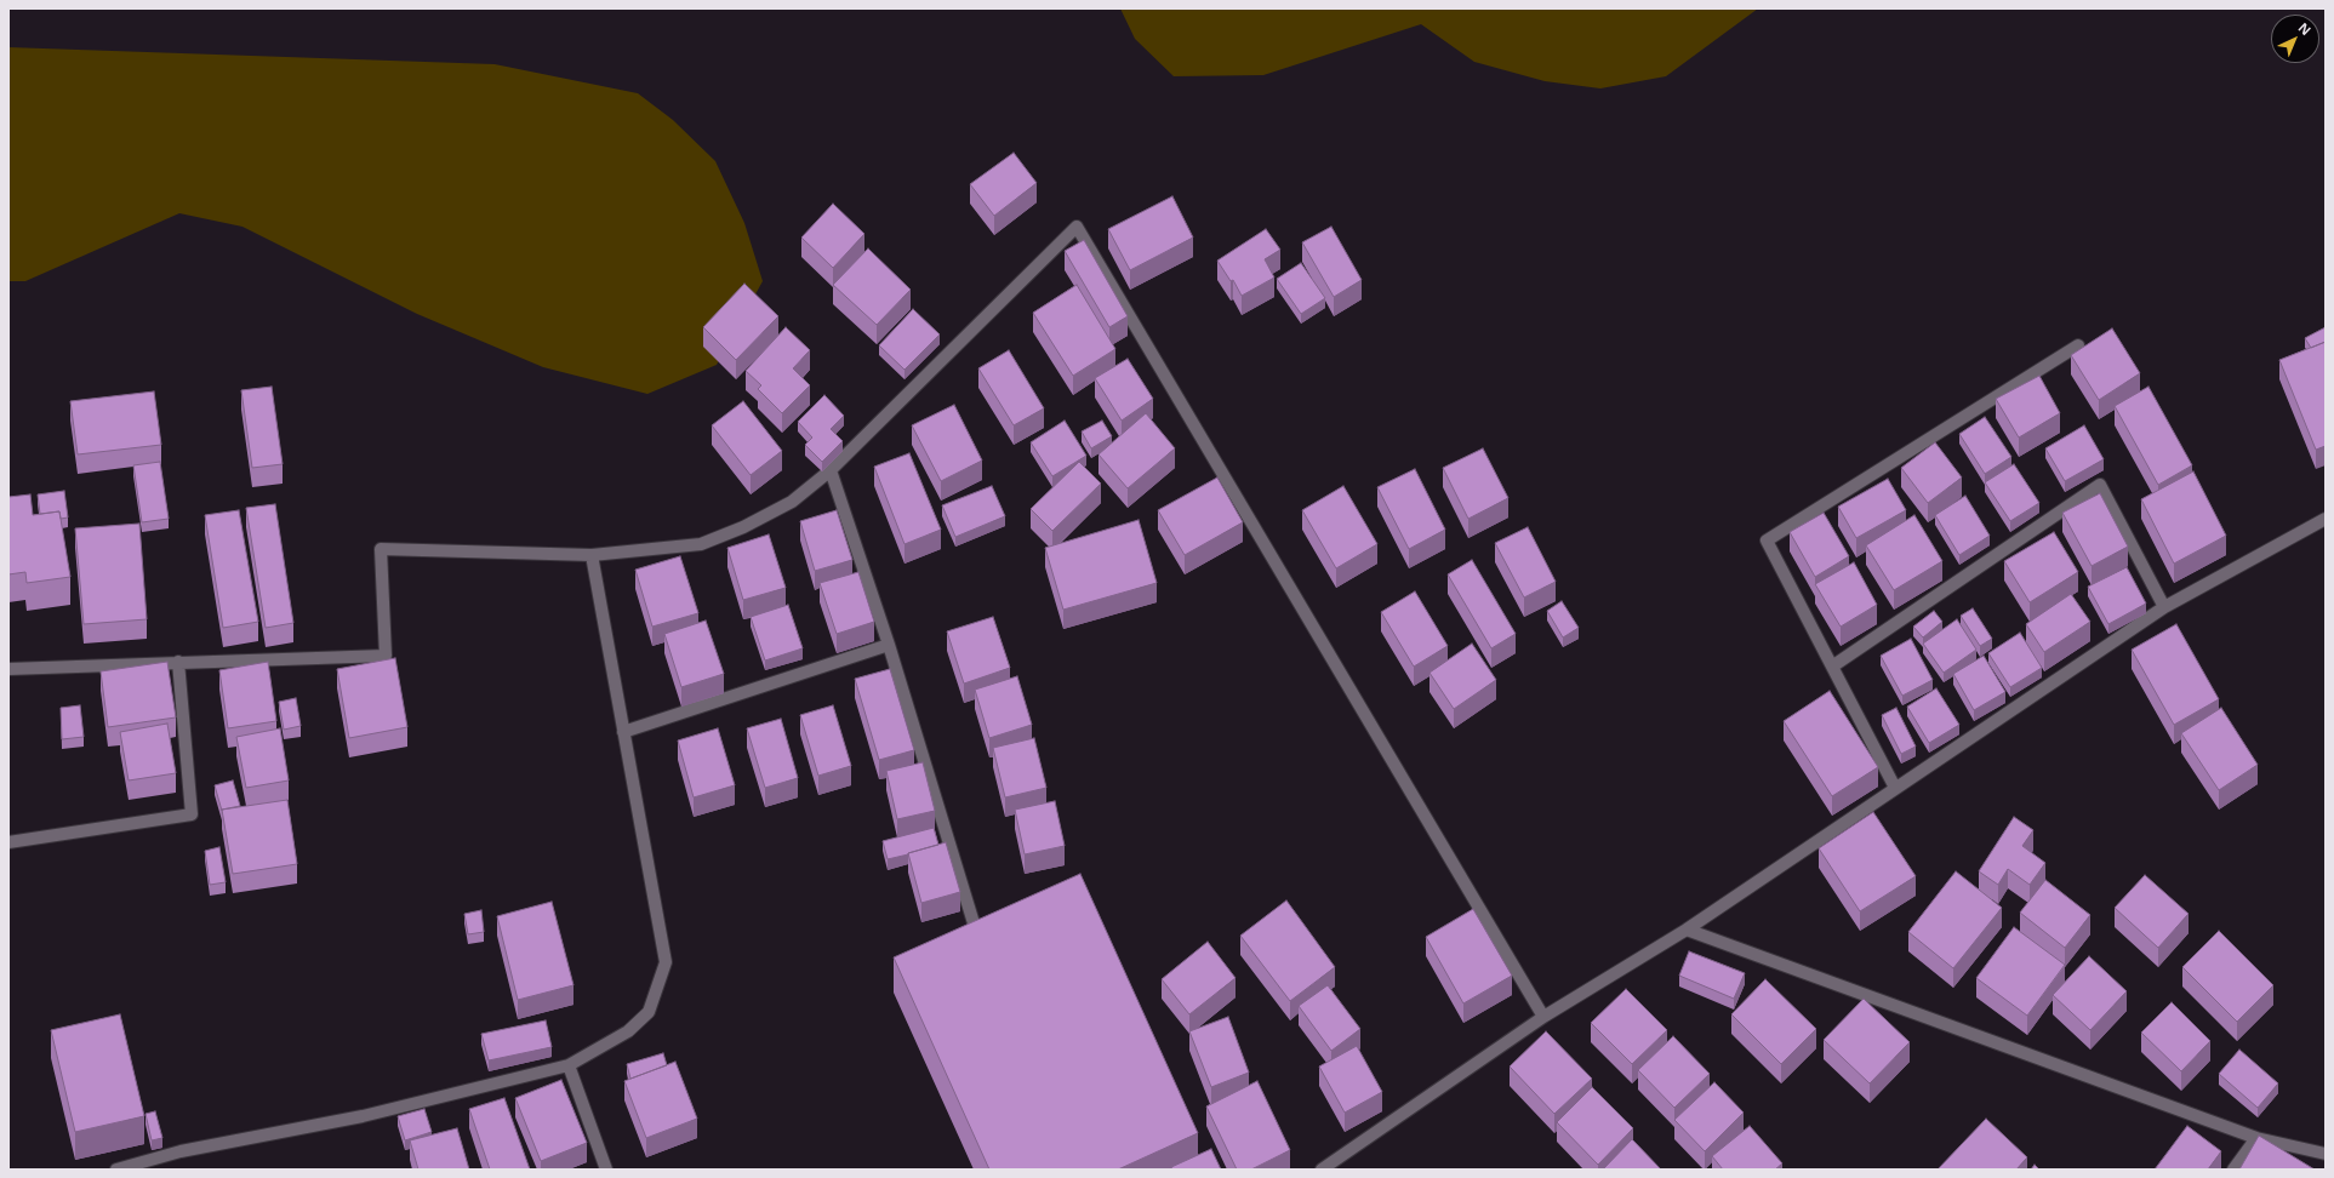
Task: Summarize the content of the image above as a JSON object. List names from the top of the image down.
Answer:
{
  "north": "top right"
}
